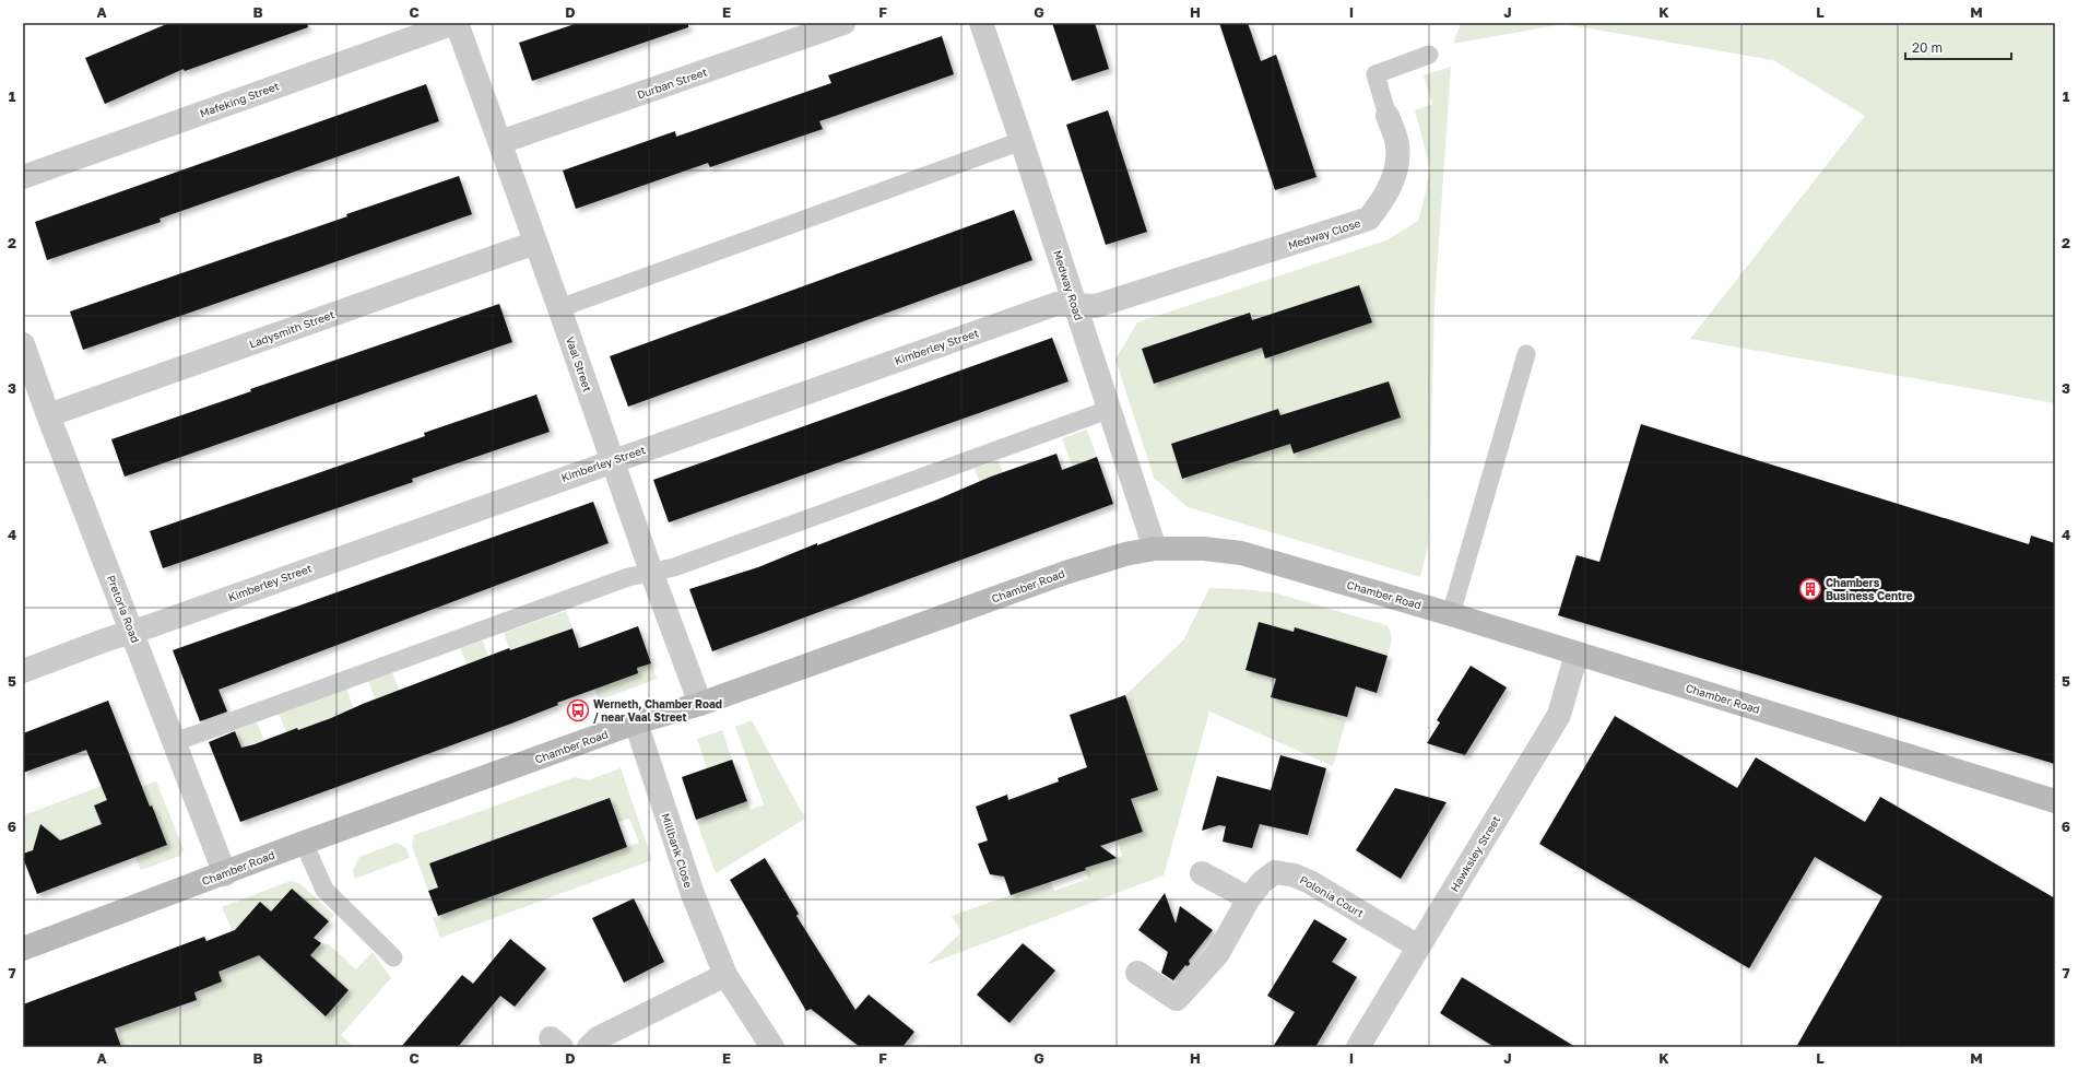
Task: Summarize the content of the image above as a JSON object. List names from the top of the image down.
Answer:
{
  "streets": {
    "street": [
      "Durban Street",
      "Mafeking Street",
      "Medway Close",
      "Medway Road",
      "Ladysmith Street",
      "Kimberley Street",
      "Vaal Street",
      "Chamber Road",
      "Pretoria Road",
      "Millbank Close",
      "Hawksley Street",
      "Polonia Court"
    ]
  },
  "crossings": [
    ["Durban Street", "Vaal Street"],
    ["Mafeking Street", "Vaal Street"],
    ["Medway Close", "Medway Road"],
    ["Medway Close", "Kimberley Street"],
    ["Medway Road", "Kimberley Street"],
    ["Medway Road", "Chamber Road"],
    ["Ladysmith Street", "Vaal Street"],
    ["Ladysmith Street", "Pretoria Road"],
    ["Kimberley Street", "Vaal Street"],
    ["Kimberley Street", "Pretoria Road"],
    ["Vaal Street", "Chamber Road"],
    ["Chamber Road", "Pretoria Road"],
    ["Chamber Road", "Millbank Close"],
    ["Chamber Road", "Hawksley Street"],
    ["Hawksley Street", "Polonia Court"]
  ],
  "places": {
    "building": ["Chambers Business Centre"],
    "bus stop": ["Werneth, Chamber Road / near Vaal Street"]
  },
  "scale_bar": "20 m",
  "grid": {
    "columns": [
      "A",
      "B",
      "C",
      "D",
      "E",
      "F",
      "G",
      "H",
      "I",
      "J",
      "K",
      "L",
      "M"
    ],
    "rows": [
      "1",
      "2",
      "3",
      "4",
      "5",
      "6",
      "7"
    ]
  }
}
